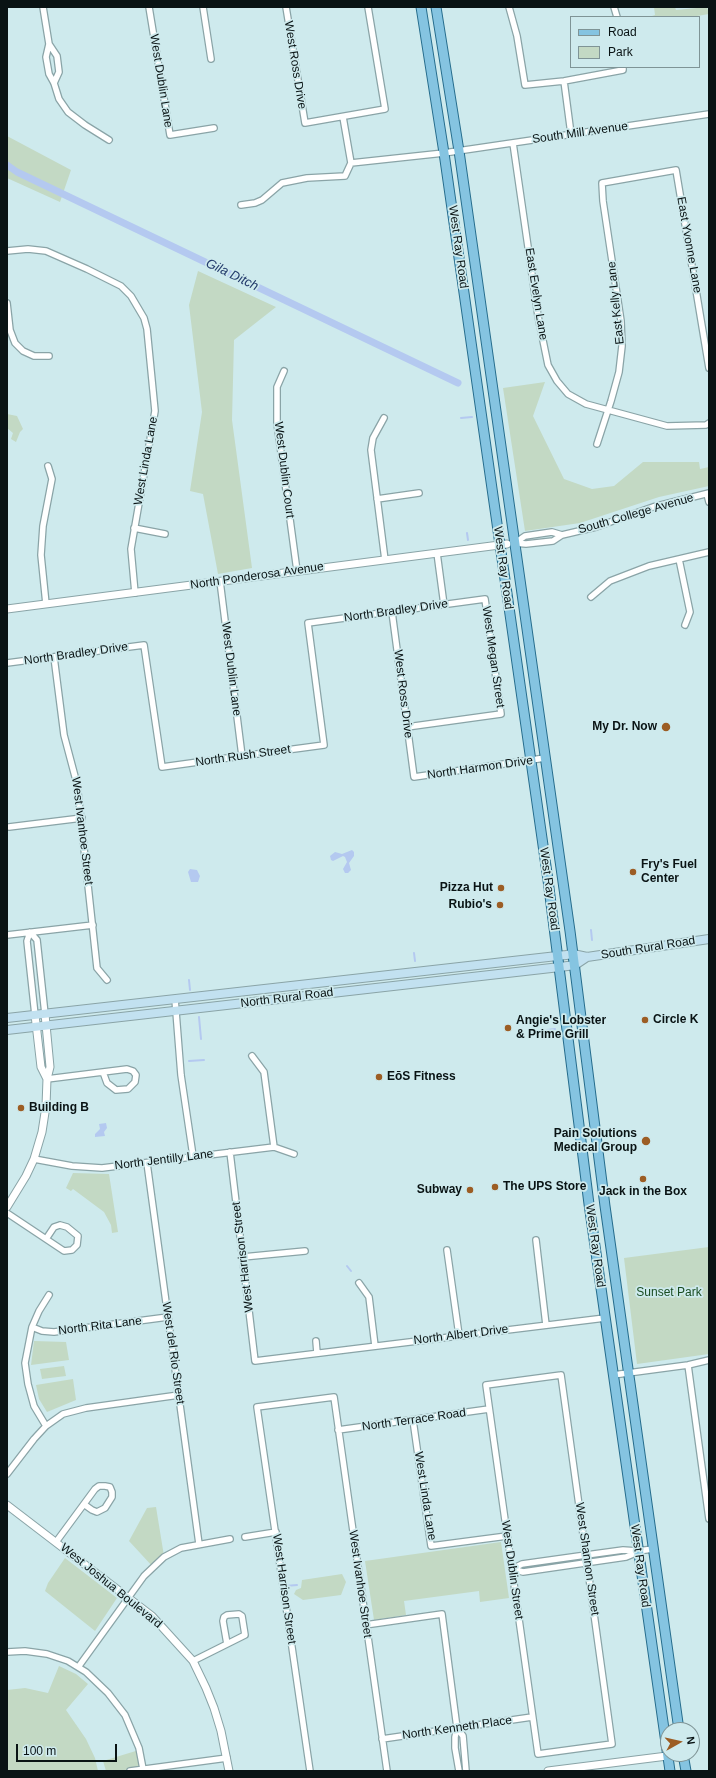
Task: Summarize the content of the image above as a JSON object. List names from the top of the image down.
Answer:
{
  "streets": {
    "main road": ["West Ray Road", "South Rural Road", "North Rural Road"],
    "street": [
      "West Ross Drive",
      "West Dublin Lane",
      "South Mill Avenue",
      "East Yvonne Lane",
      "East Evelyn Lane",
      "East Kelly Lane",
      "West Linda Lane",
      "West Dublin Court",
      "South College Avenue",
      "North Ponderosa Avenue",
      "North Bradley Drive",
      "West Megan Street",
      "North Rush Street",
      "North Harmon Drive",
      "West Ivanhoe Street",
      "North Jentilly Lane",
      "West Harrison Street",
      "North Rita Lane",
      "North Albert Drive",
      "West del Rio Street",
      "North Terrace Road",
      "West Shannon Street",
      "West Dublin Street",
      "West Joshua Boulevard",
      "North Kenneth Place"
    ]
  },
  "crossings": [
    ["West Ross Drive", "North Bradley Drive"],
    ["West Ross Drive", "West Megan Street"],
    ["West Ross Drive", "North Harmon Drive"],
    ["West Dublin Lane", "North Ponderosa Avenue"],
    ["West Dublin Lane", "North Rush Street"],
    ["South Mill Avenue", "West Ray Road"],
    ["South Mill Avenue", "East Evelyn Lane"],
    ["East Yvonne Lane", "East Kelly Lane"],
    ["West Ray Road", "South College Avenue"],
    ["West Ray Road", "North Ponderosa Avenue"],
    ["West Ray Road", "North Harmon Drive"],
    ["West Ray Road", "South Rural Road"],
    ["West Ray Road", "North Rural Road"],
    ["West Ray Road", "North Albert Drive"],
    ["East Evelyn Lane", "East Kelly Lane"],
    ["West Linda Lane", "North Ponderosa Avenue"],
    ["West Linda Lane", "North Terrace Road"],
    ["West Linda Lane", "West Dublin Street"],
    ["West Dublin Court", "North Ponderosa Avenue"],
    ["South College Avenue", "North Ponderosa Avenue"],
    ["North Bradley Drive", "West Megan Street"],
    ["North Bradley Drive", "North Rush Street"],
    ["North Bradley Drive", "West Ivanhoe Street"],
    ["West Ivanhoe Street", "West Harrison Street"],
    ["West Ivanhoe Street", "North Terrace Road"],
    ["West Ivanhoe Street", "North Kenneth Place"],
    ["South Rural Road", "North Rural Road"],
    ["North Jentilly Lane", "West Harrison Street"],
    ["North Jentilly Lane", "West del Rio Street"],
    ["West Harrison Street", "North Albert Drive"],
    ["North Rita Lane", "West del Rio Street"],
    ["North Terrace Road", "West Dublin Street"],
    ["West Shannon Street", "West Dublin Street"],
    ["West Dublin Street", "North Kenneth Place"]
  ],
  "water": ["Gila Ditch"],
  "parks": ["Sunset Park"],
  "places": [
    "My Dr. Now",
    "Fry's Fuel Center",
    "Pizza Hut",
    "Rubio's",
    "Circle K",
    "Angie's Lobster & Prime Grill",
    "EōS Fitness",
    "Building B",
    "Pain Solutions Medical Group",
    "Jack in the Box",
    "The UPS Store",
    "Subway"
  ],
  "legend": ["Road", "Park"],
  "scale_bar": "100 m",
  "north": "right"
}
